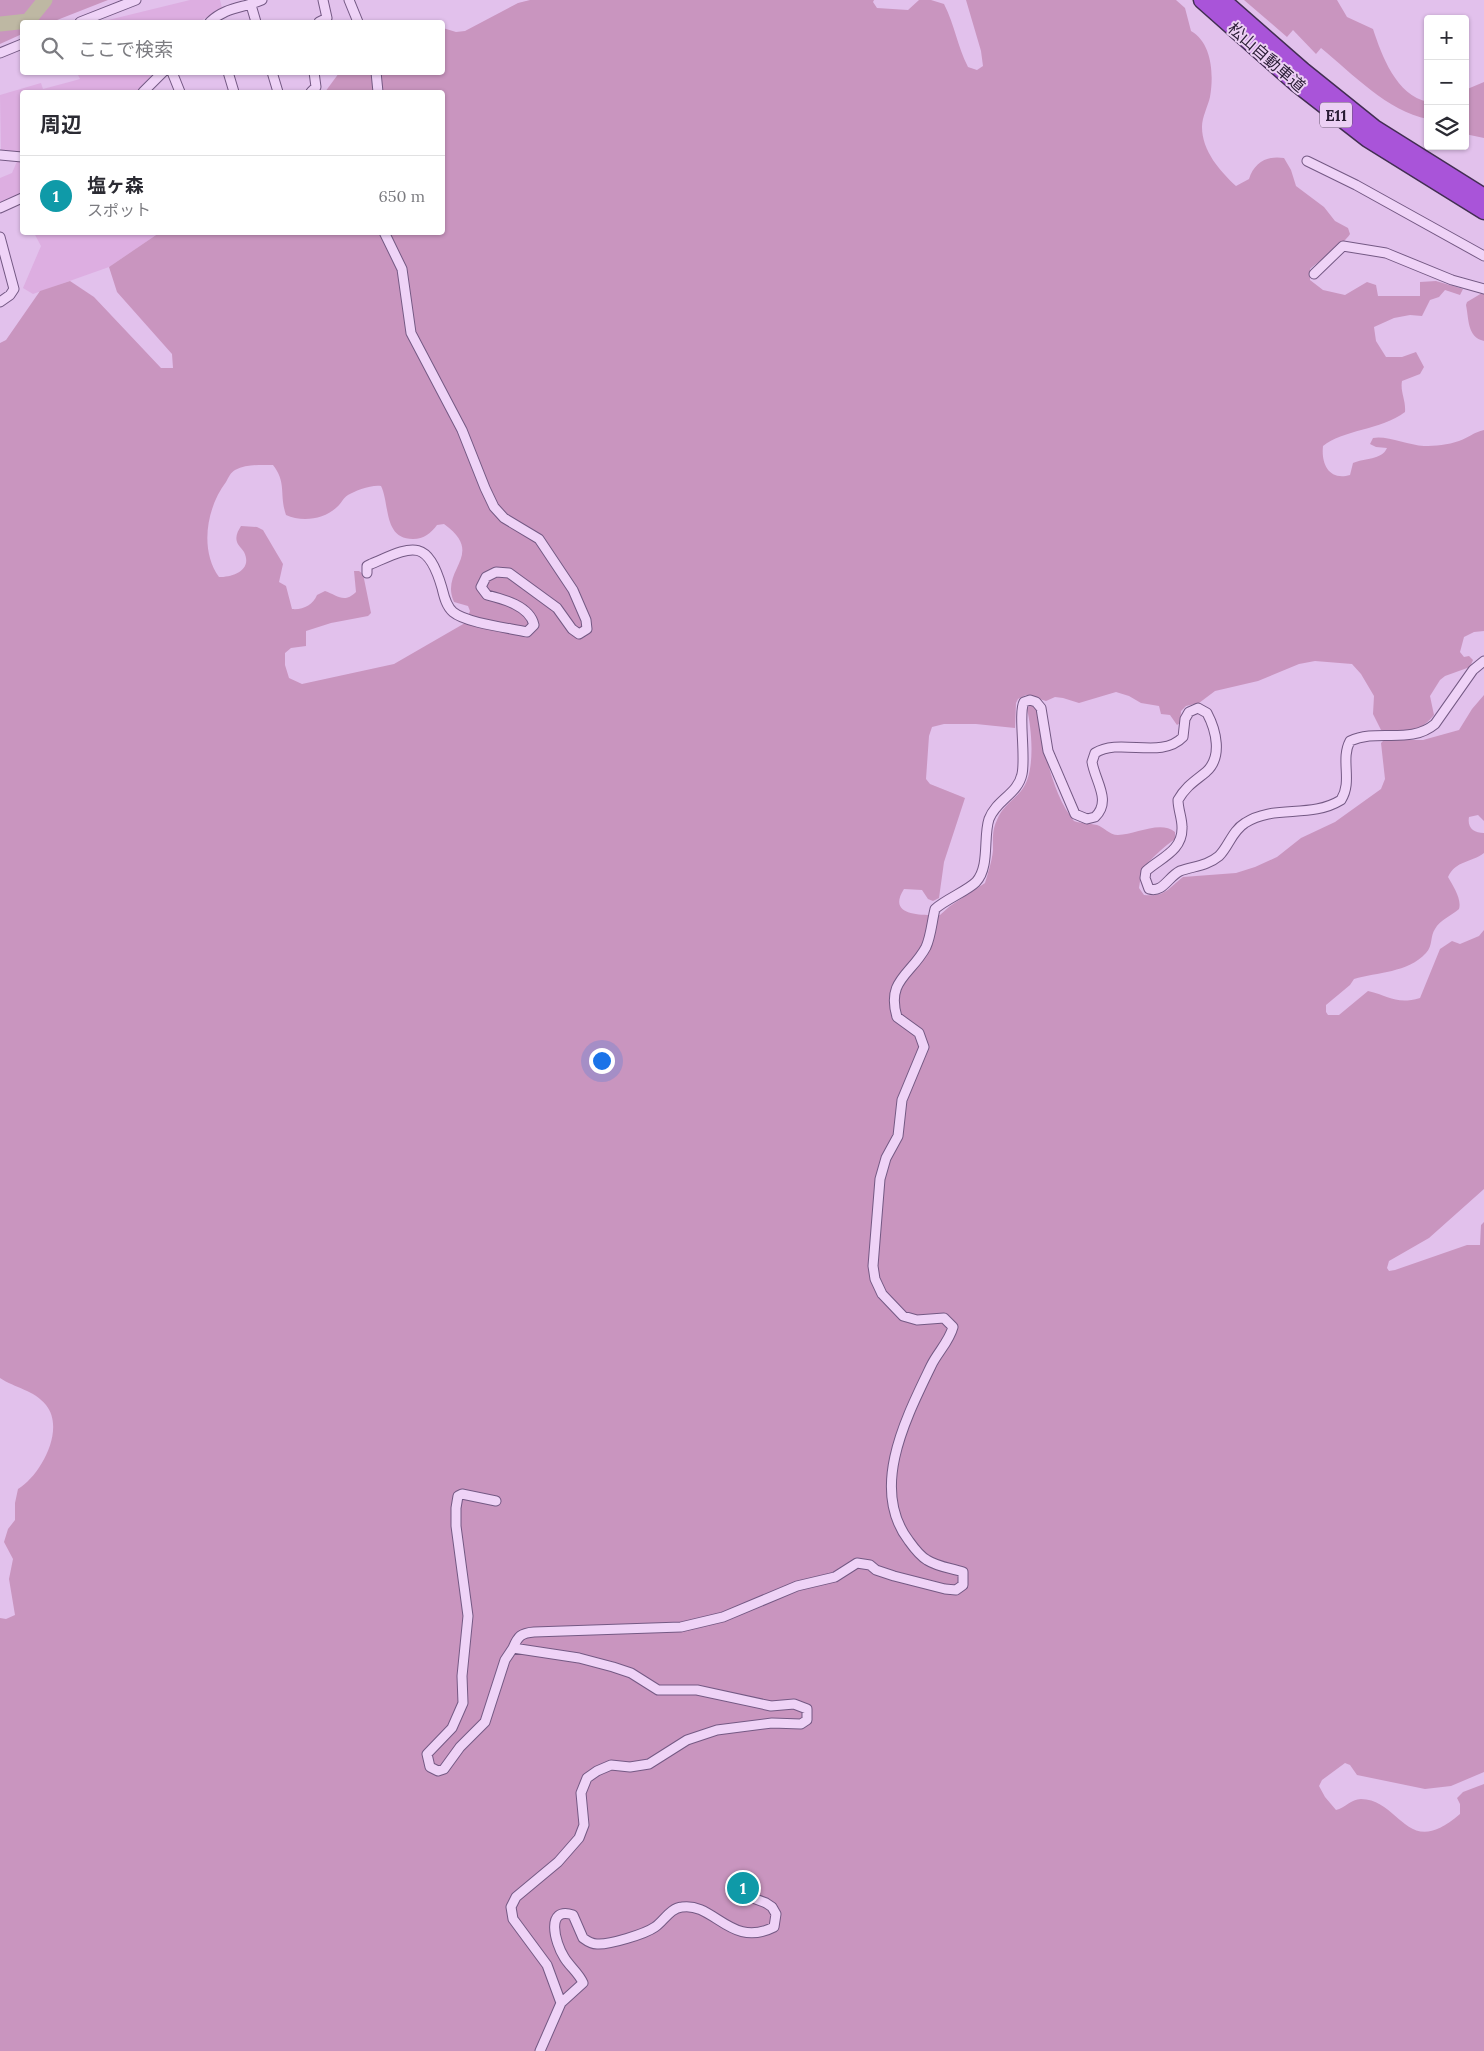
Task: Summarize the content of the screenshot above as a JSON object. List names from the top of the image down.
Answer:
{
  "streets": {
    "highway": ["松山自動車道", "E11"]
  },
  "page": {
    "map_buttons": ["+", "−"],
    "search": "ここで検索",
    "heading": "周辺",
    "list": [
      {
        "mark": "1",
        "name": "塩ヶ森",
        "note": "スポット",
        "value": "650 m"
      }
    ],
    "pins": "1"
  }
}
